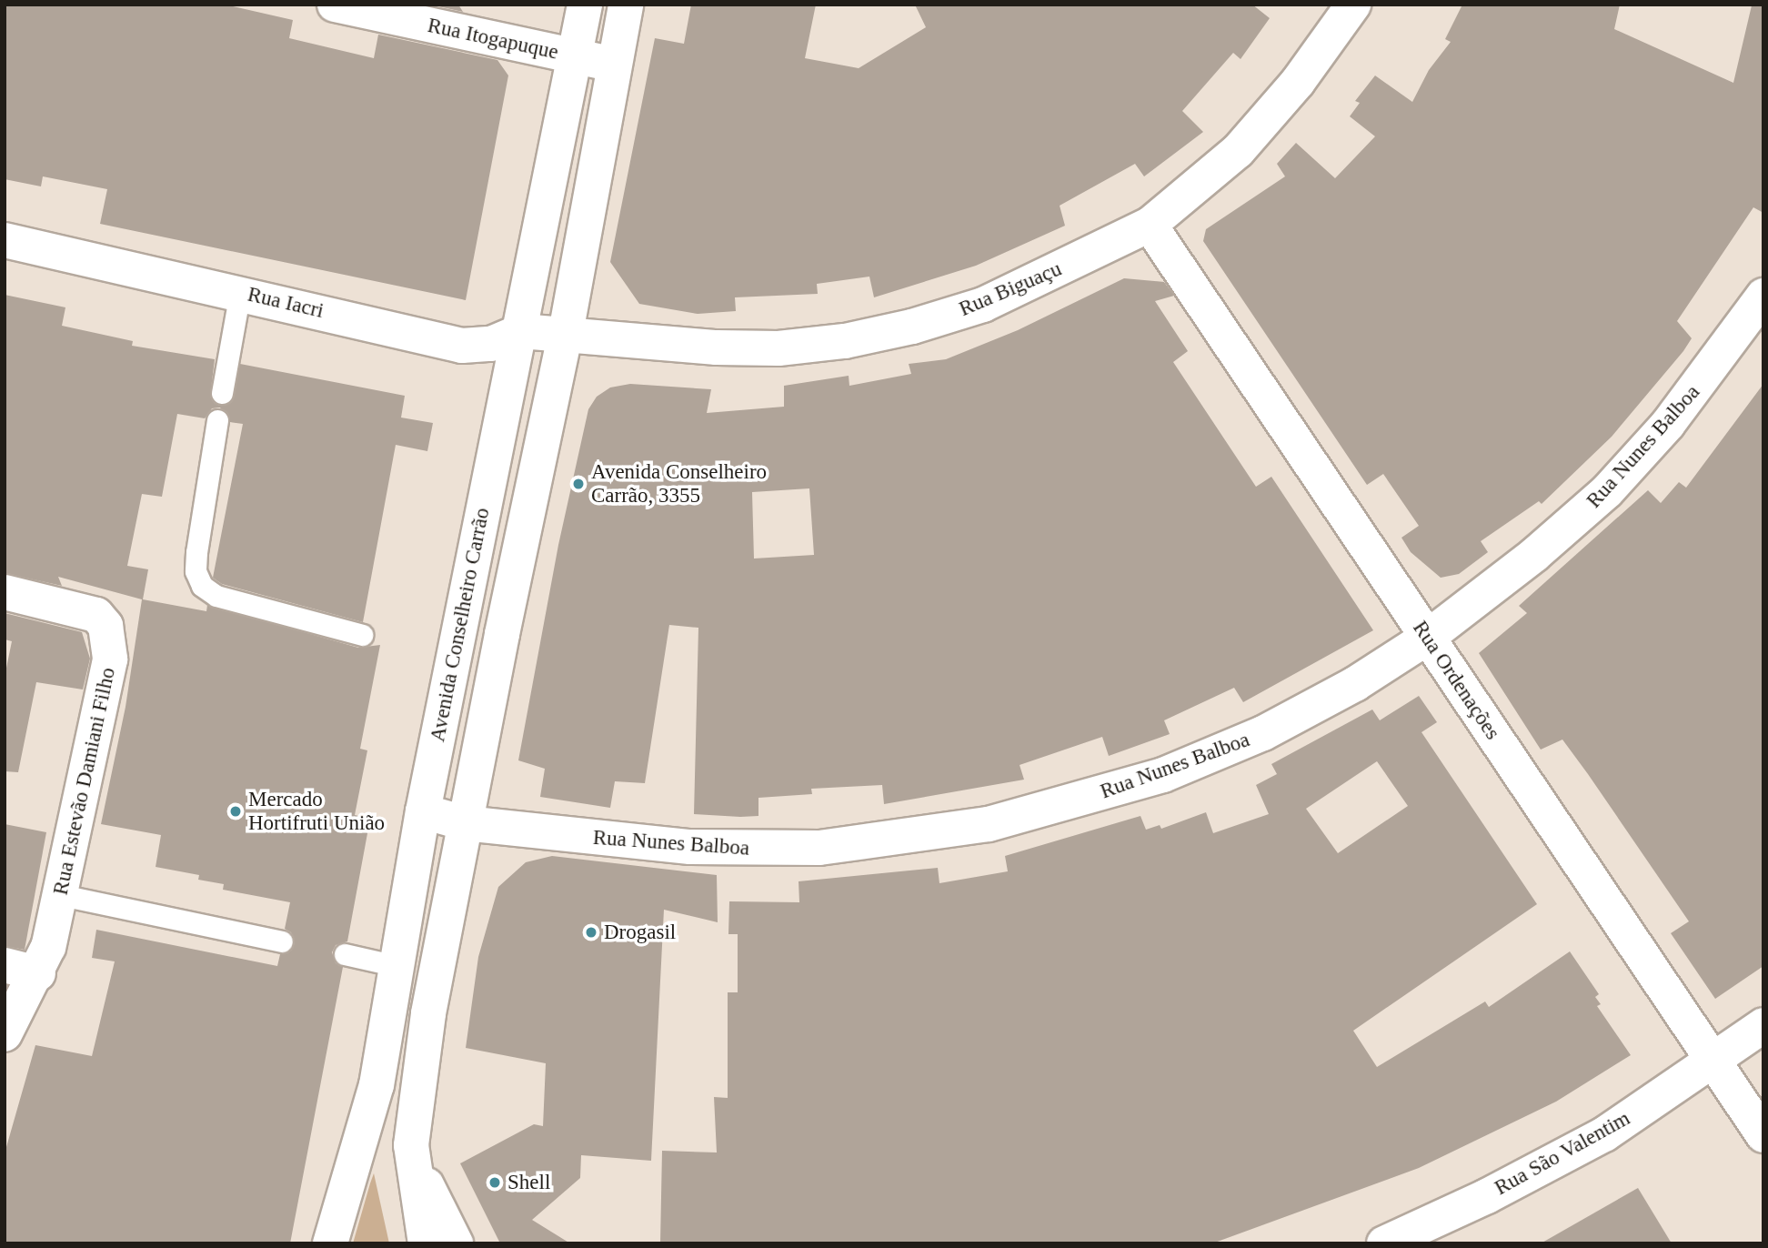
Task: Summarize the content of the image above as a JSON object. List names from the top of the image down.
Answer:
{
  "streets": {
    "street": [
      "Rua Itogapuque",
      "Rua Biguaçu",
      "Rua Iacri",
      "Rua Nunes Balboa",
      "Avenida Conselheiro Carrão",
      "Rua Ordenações",
      "Rua Estevão Damiani Filho",
      "Rua São Valentim"
    ]
  },
  "crossings": [
    ["Rua Itogapuque", "Avenida Conselheiro Carrão"],
    ["Rua Biguaçu", "Rua Iacri"],
    ["Rua Biguaçu", "Avenida Conselheiro Carrão"],
    ["Rua Biguaçu", "Rua Ordenações"],
    ["Rua Iacri", "Avenida Conselheiro Carrão"],
    ["Rua Nunes Balboa", "Avenida Conselheiro Carrão"],
    ["Rua Nunes Balboa", "Rua Ordenações"],
    ["Rua Ordenações", "Rua São Valentim"]
  ],
  "places": [
    "Avenida Conselheiro Carrão, 3355",
    "Mercado Hortifruti União",
    "Drogasil",
    "Shell"
  ]
}
